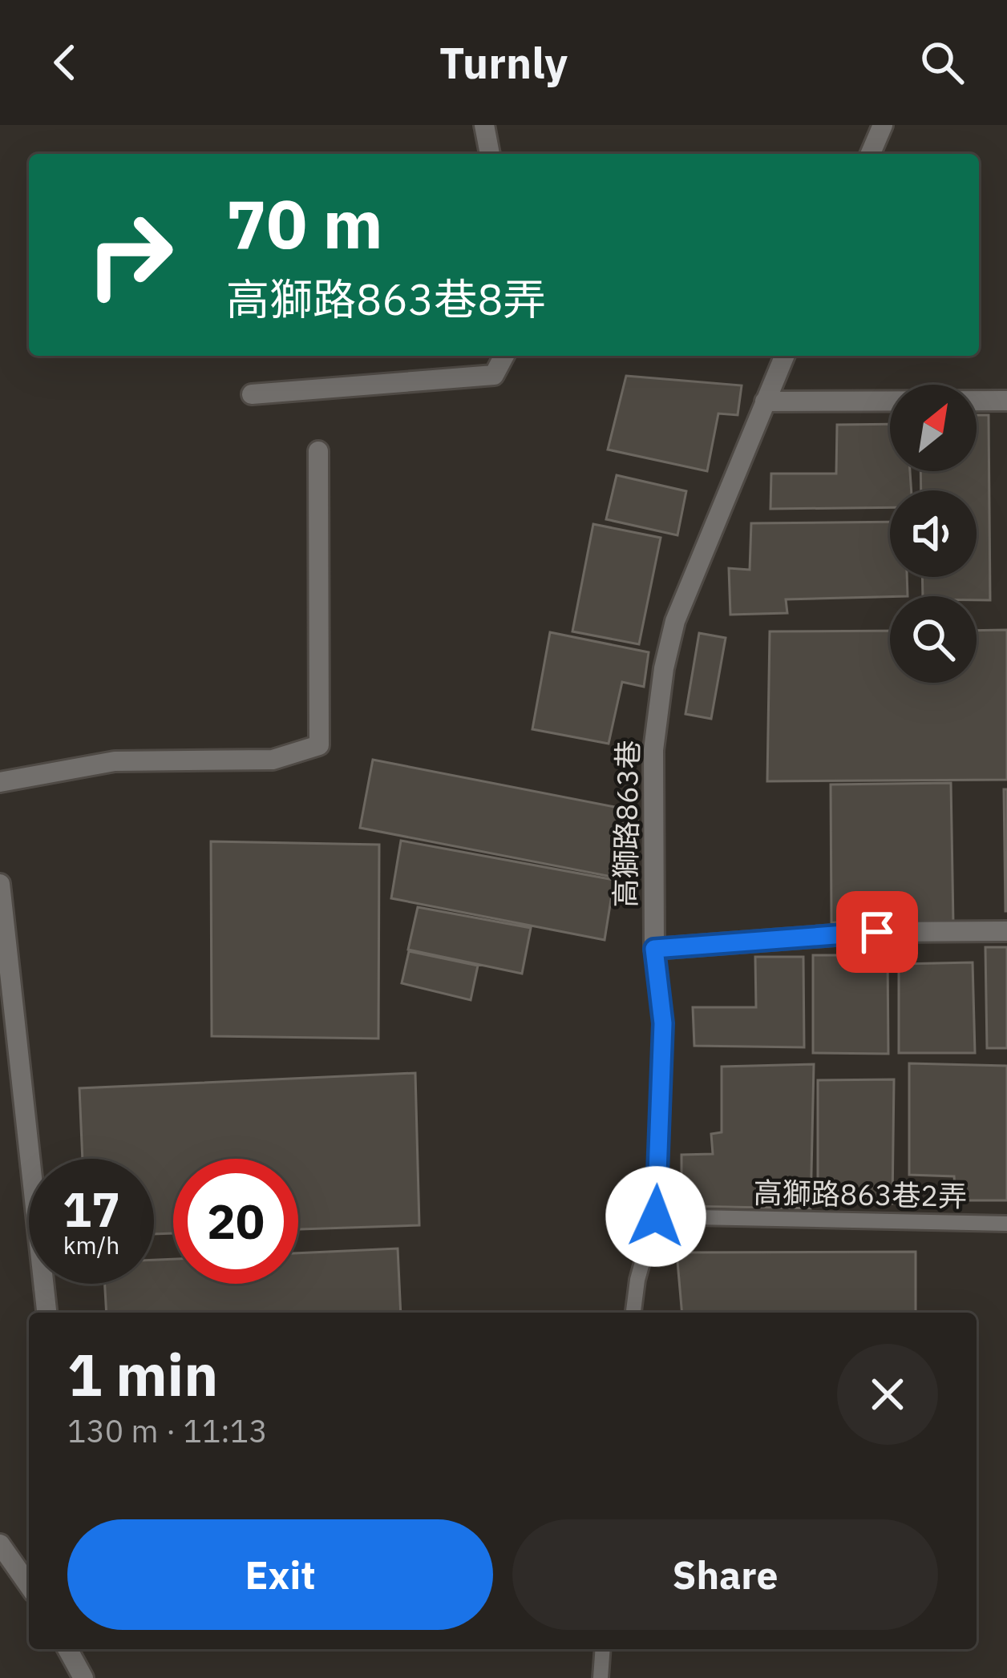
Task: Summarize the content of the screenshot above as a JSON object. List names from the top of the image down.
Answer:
{
  "streets": {
    "street": ["高獅路863巷"],
    "lane": ["高獅路863巷2弄"]
  },
  "crossings": [
    ["高獅路863巷", "高獅路863巷2弄"]
  ],
  "north": "top right",
  "page": {
    "header": "Turnly",
    "turn": ["70 m", "高獅路863巷8弄"],
    "speed": "17 km/h",
    "limit": "20",
    "heading": ["1 min", "130 m · 11:13"],
    "buttons": ["Exit", "Share"]
  }
}
